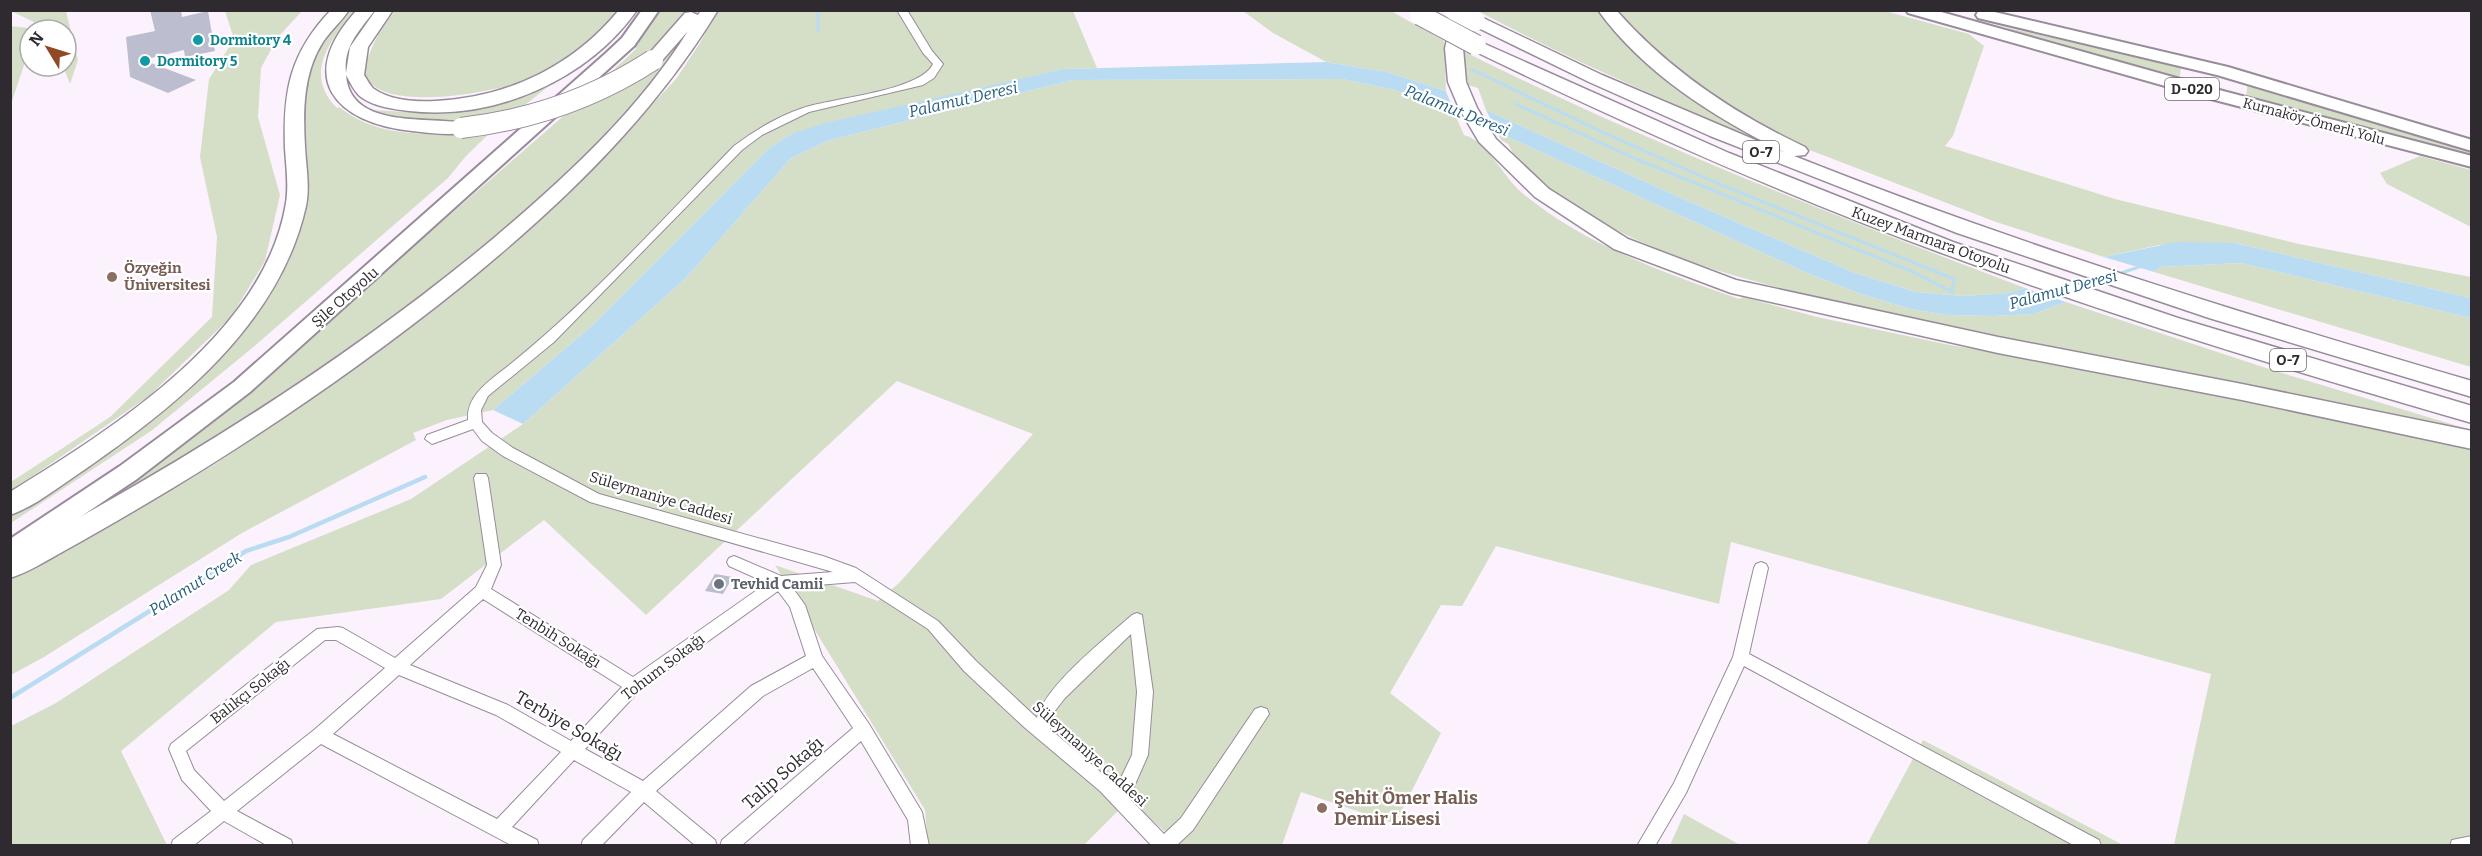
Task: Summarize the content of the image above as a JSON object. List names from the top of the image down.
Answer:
{
  "streets": {
    "highway": [
      "D-020",
      "Kurnaköy-Ömerli Yolu",
      "O-7",
      "Kuzey Marmara Otoyolu",
      "Şile Otoyolu"
    ],
    "street": [
      "Süleymaniye Caddesi",
      "Tenbih Sokağı",
      "Tohum Sokağı",
      "Balıkçı Sokağı",
      "Terbiye Sokağı",
      "Talip Sokağı"
    ]
  },
  "crossings": [
    ["Tenbih Sokağı", "Tohum Sokağı"],
    ["Tohum Sokağı", "Terbiye Sokağı"],
    ["Balıkçı Sokağı", "Terbiye Sokağı"]
  ],
  "water": ["Palamut Deresi", "Palamut Creek"],
  "places": [
    "Dormitory 4",
    "Dormitory 5",
    "Özyeğin Üniversitesi",
    "Tevhid Camii",
    "Şehit Ömer Halis Demir Lisesi"
  ],
  "north": "top left"
}
